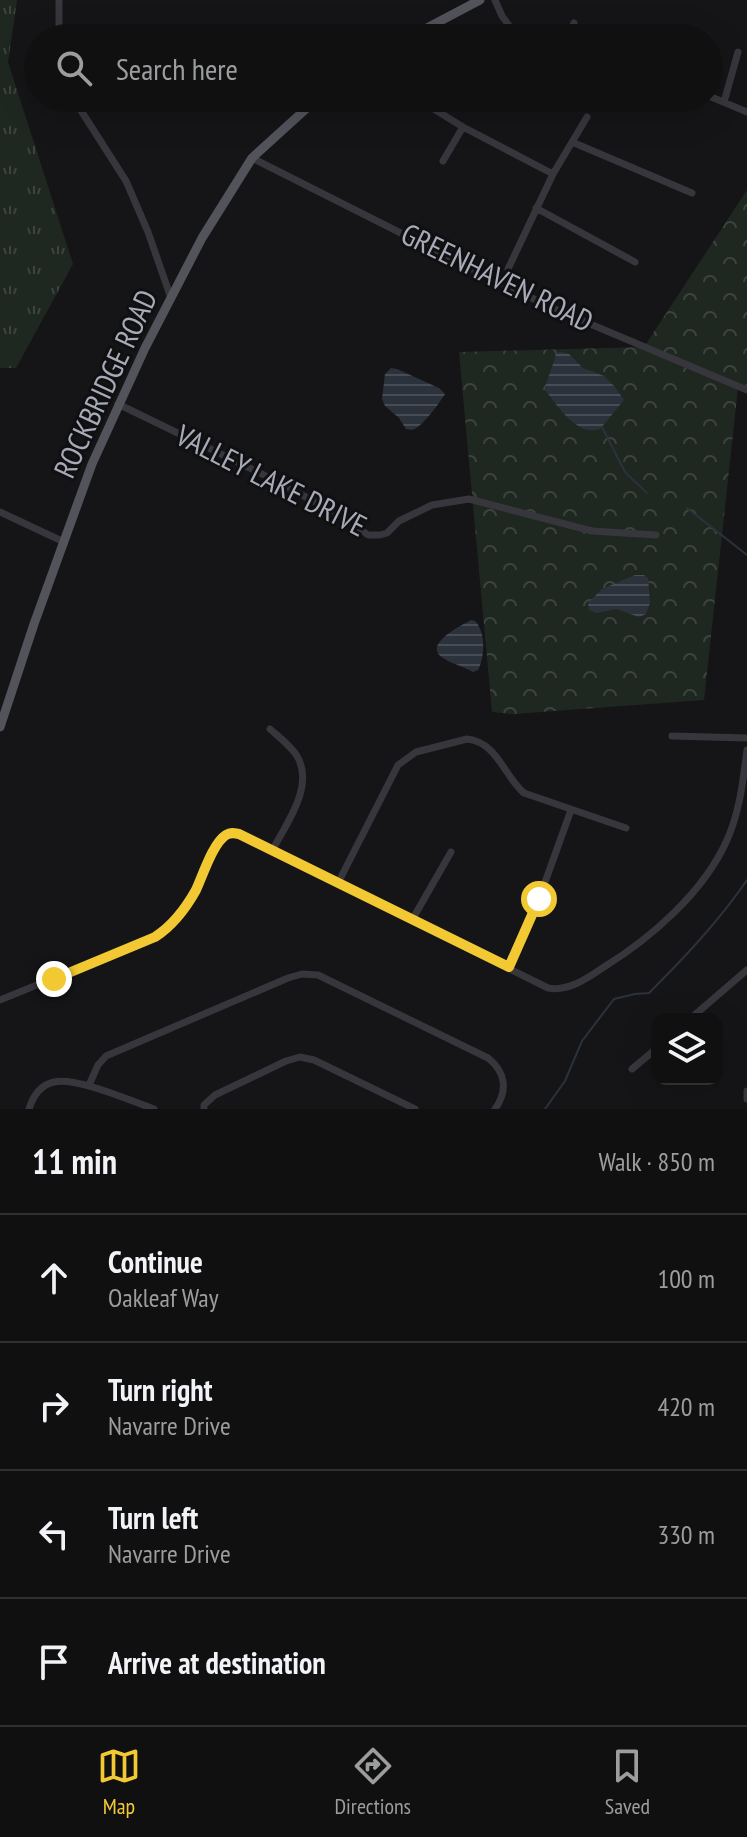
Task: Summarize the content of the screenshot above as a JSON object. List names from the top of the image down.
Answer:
{
  "streets": {
    "main road": ["ROCKBRIDGE ROAD"],
    "street": ["GREENHAVEN ROAD", "VALLEY LAKE DRIVE"]
  },
  "crossings": [
    ["GREENHAVEN ROAD", "ROCKBRIDGE ROAD"],
    ["ROCKBRIDGE ROAD", "VALLEY LAKE DRIVE"]
  ],
  "page": {
    "search": "Search here",
    "heading": ["11 min", "Walk · 850 m"],
    "list": [
      ["Continue", "Oakleaf Way", "100 m"],
      ["Turn right", "Navarre Drive", "420 m"],
      ["Turn left", "Navarre Drive", "330 m"],
      "Arrive at destination"
    ],
    "nav": ["Map", "Directions", "Saved"]
  }
}
